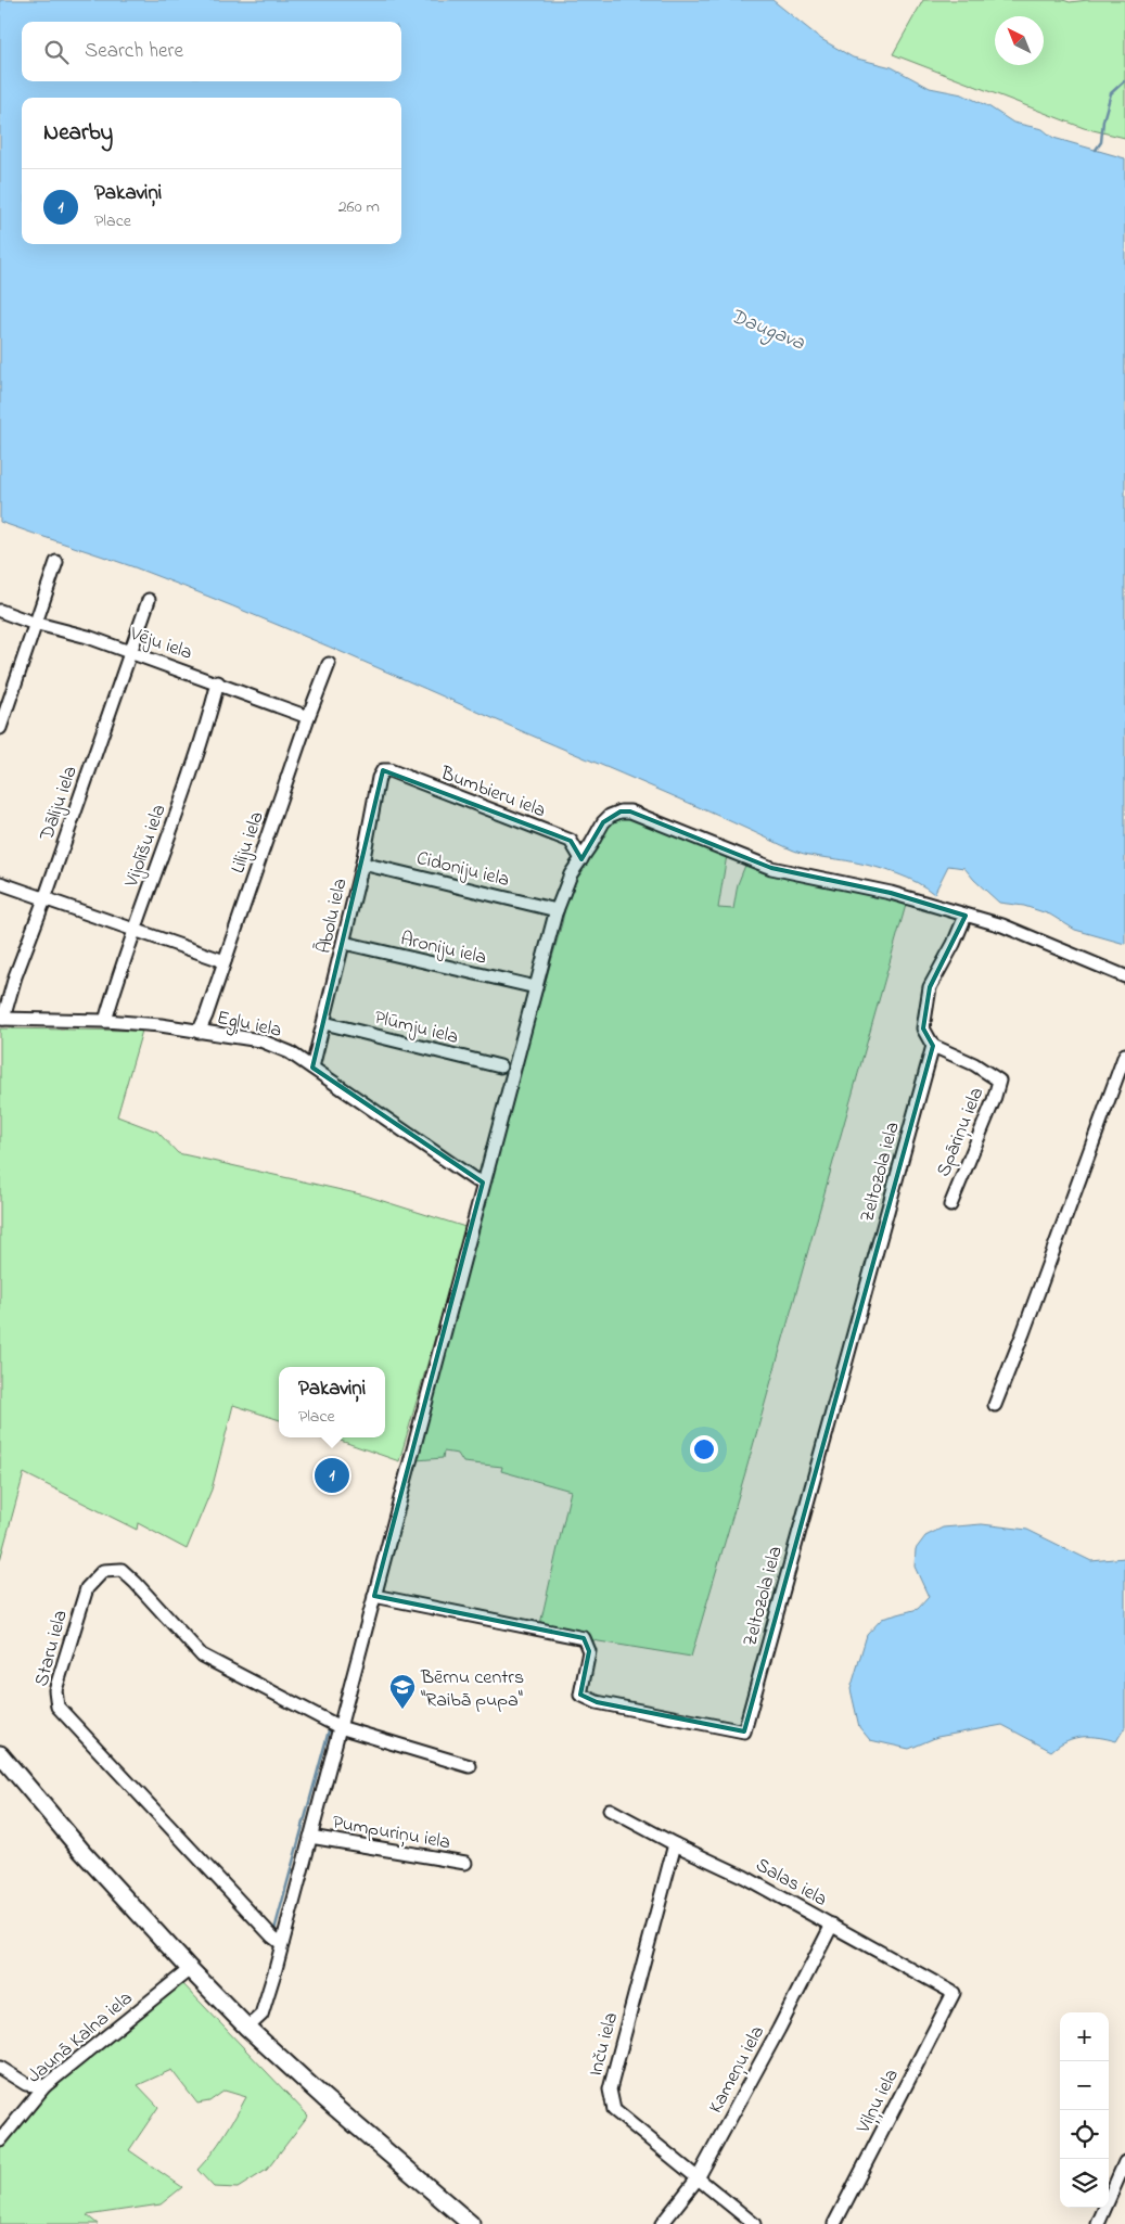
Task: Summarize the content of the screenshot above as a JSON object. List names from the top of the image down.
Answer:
{
  "streets": {
    "street": [
      "Vēju iela",
      "Bumbieru iela",
      "Dāliju iela",
      "Liliju iela",
      "Vijolīšu iela",
      "Cidoniju iela",
      "Ābolu iela",
      "Aroniju iela",
      "Egļu iela",
      "Plūmju iela",
      "Spāriņu iela",
      "Zeltozola iela",
      "Staru iela",
      "Pumpuriņu iela",
      "Salas iela",
      "Jaunā Kalna iela",
      "Inču iela",
      "Kameņu iela",
      "Viļņu iela"
    ]
  },
  "crossings": [
    ["Vēju iela", "Dāliju iela"],
    ["Vēju iela", "Liliju iela"],
    ["Vēju iela", "Vijolīšu iela"],
    ["Bumbieru iela", "Ābolu iela"],
    ["Dāliju iela", "Egļu iela"],
    ["Liliju iela", "Egļu iela"],
    ["Vijolīšu iela", "Egļu iela"],
    ["Cidoniju iela", "Ābolu iela"],
    ["Ābolu iela", "Aroniju iela"],
    ["Ābolu iela", "Egļu iela"],
    ["Ābolu iela", "Plūmju iela"],
    ["Spāriņu iela", "Zeltozola iela"],
    ["Salas iela", "Inču iela"],
    ["Salas iela", "Kameņu iela"],
    ["Salas iela", "Viļņu iela"],
    ["Inču iela", "Kameņu iela"]
  ],
  "water": ["Daugava"],
  "places": {
    "school or university": ["Bērnu centrs \"Raibā pupa\""]
  },
  "north": "top left",
  "page": {
    "search": "Search here",
    "heading": "Nearby",
    "list": [
      {
        "mark": "1",
        "name": "Pakaviņi",
        "note": "Place",
        "value": "260 m"
      }
    ],
    "popup": ["Pakaviņi", "Place"],
    "pins": "1",
    "map_buttons": ["+", "−"]
  }
}
